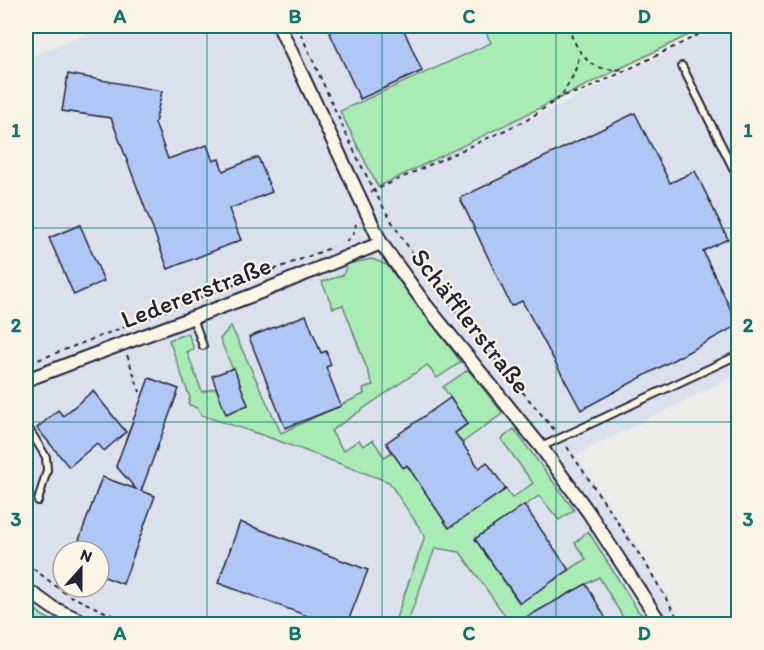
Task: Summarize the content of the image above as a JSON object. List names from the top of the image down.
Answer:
{
  "streets": {
    "street": ["Ledererstraße", "Schäfflerstraße"]
  },
  "crossings": [
    ["Ledererstraße", "Schäfflerstraße"]
  ],
  "north": "top",
  "grid": {
    "columns": [
      "A",
      "B",
      "C",
      "D"
    ],
    "rows": ["1", "2", "3"]
  }
}
